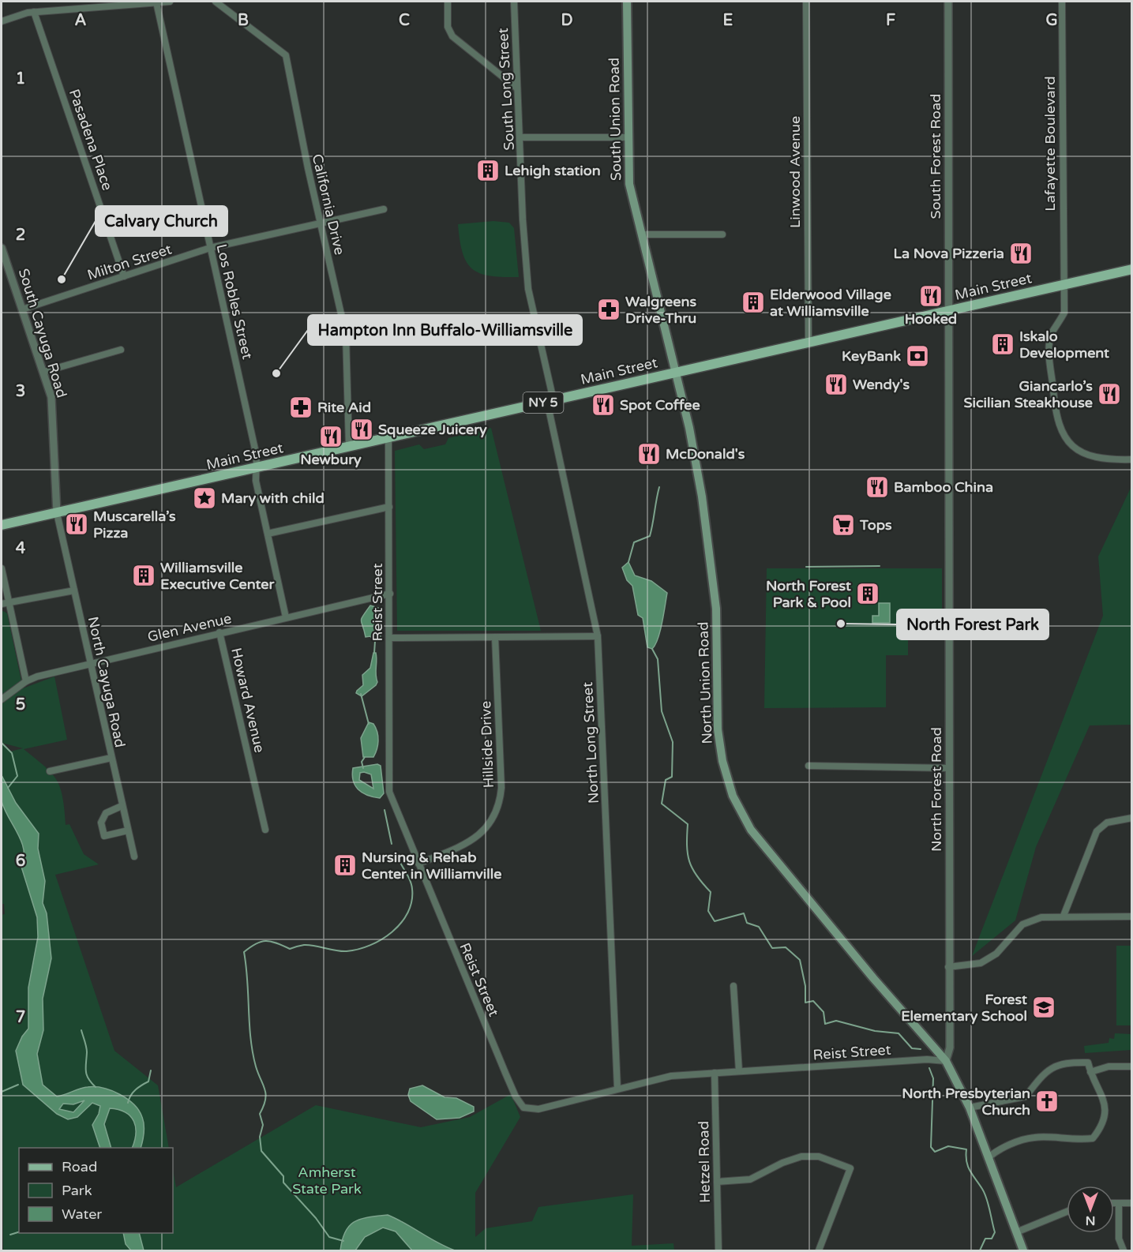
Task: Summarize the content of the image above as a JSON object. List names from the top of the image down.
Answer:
{
  "streets": {
    "main road": [
      "South Union Road",
      "Main Street",
      "NY 5",
      "North Union Road"
    ],
    "street": [
      "South Long Street",
      "Pasadena Place",
      "Lafayette Boulevard",
      "South Forest Road",
      "Linwood Avenue",
      "California Drive",
      "Milton Street",
      "Los Robles Street",
      "South Cayuga Road",
      "Reist Street",
      "Glen Avenue",
      "North Cayuga Road",
      "Howard Avenue",
      "North Long Street",
      "Hillside Drive",
      "North Forest Road",
      "Hetzel Road"
    ]
  },
  "crossings": [
    ["South Long Street", "Main Street"],
    ["South Long Street", "North Long Street"],
    ["South Union Road", "Main Street"],
    ["South Union Road", "North Union Road"],
    ["Pasadena Place", "Milton Street"],
    ["Lafayette Boulevard", "Main Street"],
    ["South Forest Road", "Main Street"],
    ["South Forest Road", "North Forest Road"],
    ["Linwood Avenue", "Main Street"],
    ["California Drive", "Milton Street"],
    ["California Drive", "Main Street"],
    ["Milton Street", "Los Robles Street"],
    ["Milton Street", "South Cayuga Road"],
    ["Main Street", "Los Robles Street"],
    ["Main Street", "South Cayuga Road"],
    ["Main Street", "Reist Street"],
    ["Main Street", "North Cayuga Road"],
    ["Main Street", "North Union Road"],
    ["Main Street", "North Long Street"],
    ["Main Street", "North Forest Road"],
    ["Los Robles Street", "Glen Avenue"],
    ["South Cayuga Road", "North Cayuga Road"],
    ["Reist Street", "Glen Avenue"],
    ["Reist Street", "North Union Road"],
    ["Reist Street", "North Long Street"],
    ["Reist Street", "Hillside Drive"],
    ["Reist Street", "North Forest Road"],
    ["Reist Street", "Hetzel Road"],
    ["Glen Avenue", "North Cayuga Road"],
    ["Glen Avenue", "Howard Avenue"],
    ["North Union Road", "North Forest Road"]
  ],
  "parks": ["Amherst State Park"],
  "places": {
    "building": [
      "Lehigh station",
      "Elderwood Village at Williamsville",
      "Iskalo Development",
      "Williamsville Executive Center",
      "North Forest Park & Pool",
      "Nursing & Rehab Center in Williamville"
    ],
    "restaurant": [
      "La Nova Pizzeria",
      "Hooked",
      "Wendy's",
      "Giancarlo’s Sicilian Steakhouse",
      "Spot Coffee",
      "Squeeze Juicery",
      "Newbury",
      "McDonald's",
      "Bamboo China",
      "Muscarella’s Pizza"
    ],
    "other": ["Calvary Church", "Hampton Inn Buffalo-Williamsville", "North Forest Park"],
    "pharmacy": ["Walgreens Drive-Thru", "Rite Aid"],
    "bank": ["KeyBank"],
    "place": ["Mary with child"],
    "supermarket": ["Tops"],
    "school or university": ["Forest Elementary School"],
    "church": ["North Presbyterian Church"]
  },
  "legend": ["Road", "Park", "Water"],
  "north": "bottom",
  "grid": {
    "columns": [
      "A",
      "B",
      "C",
      "D",
      "E",
      "F",
      "G"
    ],
    "rows": [
      "1",
      "2",
      "3",
      "4",
      "5",
      "6",
      "7"
    ]
  }
}
